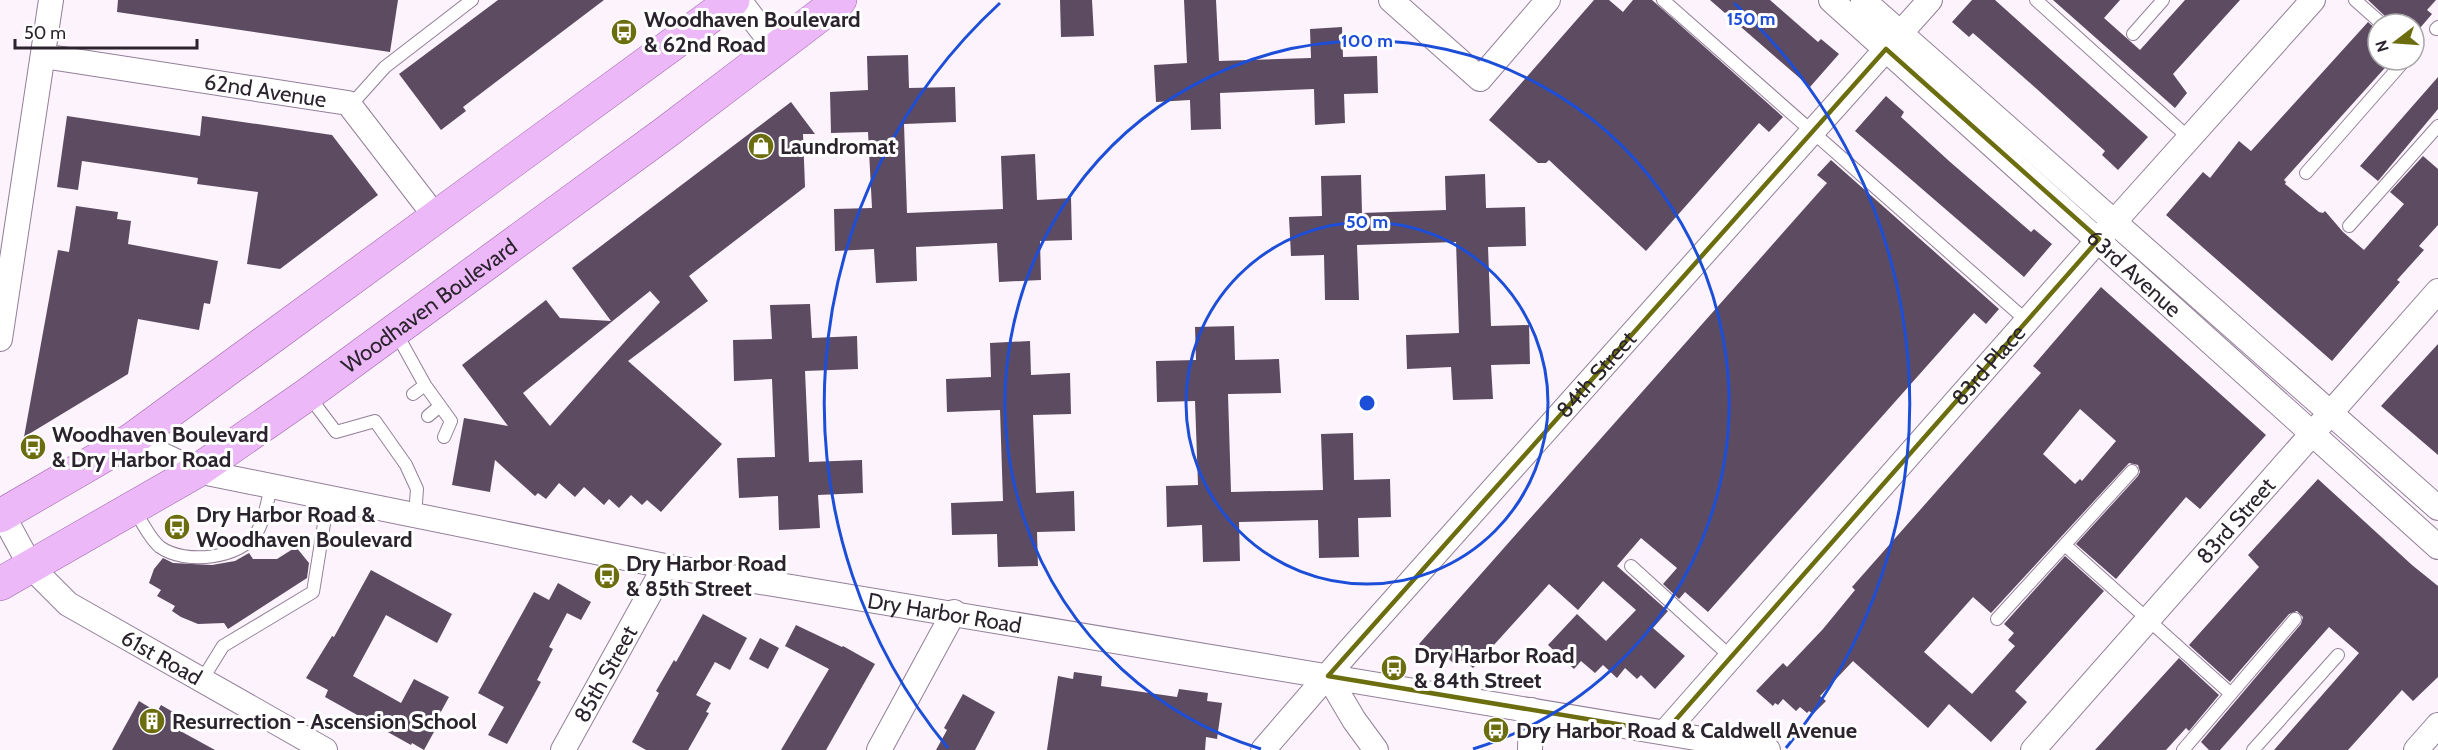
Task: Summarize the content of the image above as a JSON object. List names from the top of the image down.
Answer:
{
  "streets": {
    "main road": ["Woodhaven Boulevard"],
    "street": [
      "62nd Avenue",
      "63rd Avenue",
      "83rd Place",
      "84th Street",
      "83rd Street",
      "Dry Harbor Road",
      "61st Road",
      "85th Street"
    ]
  },
  "crossings": [
    ["63rd Avenue", "83rd Place"],
    ["63rd Avenue", "84th Street"],
    ["63rd Avenue", "83rd Street"],
    ["Woodhaven Boulevard", "Dry Harbor Road"],
    ["Woodhaven Boulevard", "61st Road"],
    ["83rd Place", "Dry Harbor Road"],
    ["84th Street", "Dry Harbor Road"],
    ["Dry Harbor Road", "85th Street"]
  ],
  "places": {
    "bus stop": [
      "Woodhaven Boulevard & 62nd Road",
      "Woodhaven Boulevard & Dry Harbor Road",
      "Dry Harbor Road & Woodhaven Boulevard",
      "Dry Harbor Road & 85th Street",
      "Dry Harbor Road & 84th Street",
      "Dry Harbor Road & Caldwell Avenue"
    ],
    "shop": ["Laundromat"],
    "building": ["Resurrection - Ascension School"]
  },
  "scale_bar": "50 m",
  "north": "left",
  "rings": ["150 m", "100 m", "50 m"]
}
